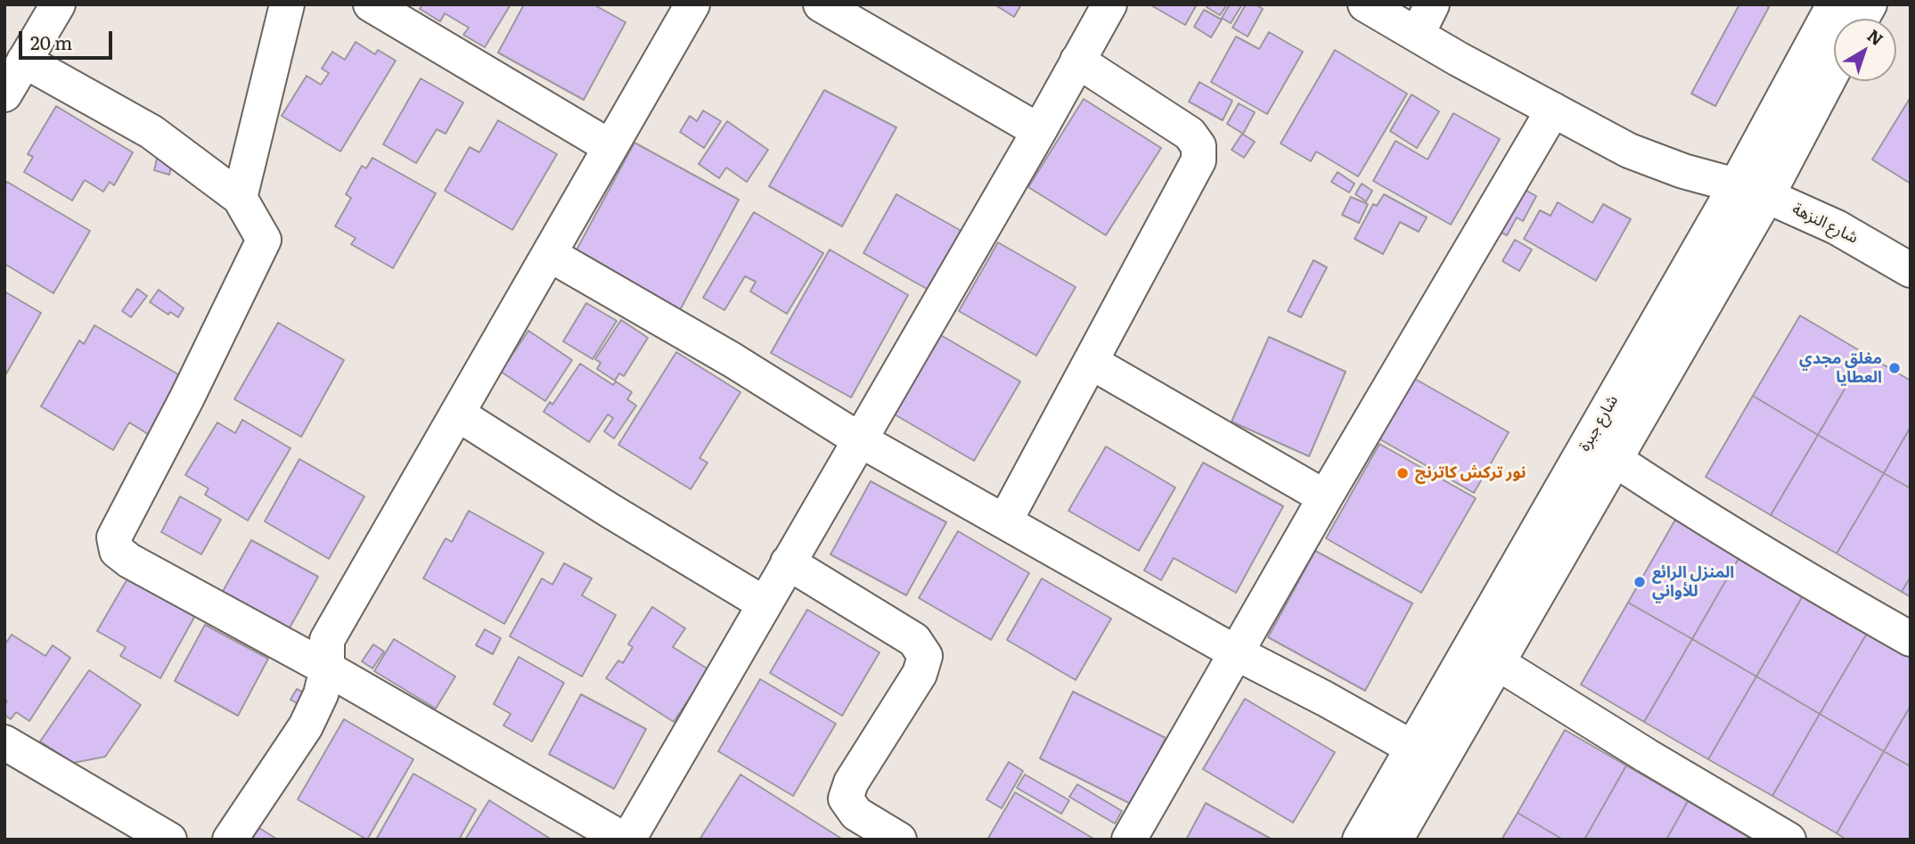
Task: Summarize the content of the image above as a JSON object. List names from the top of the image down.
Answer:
{
  "streets": {
    "street": ["شارع النزهة", "شارع جبرة"]
  },
  "crossings": [
    ["شارع النزهة", "شارع جبرة"]
  ],
  "places": ["مغلق مجدي العطايا", "نور تركش كاترنج", "المنزل الرائع للأواني"],
  "scale_bar": "20 m",
  "north": "top right"
}
